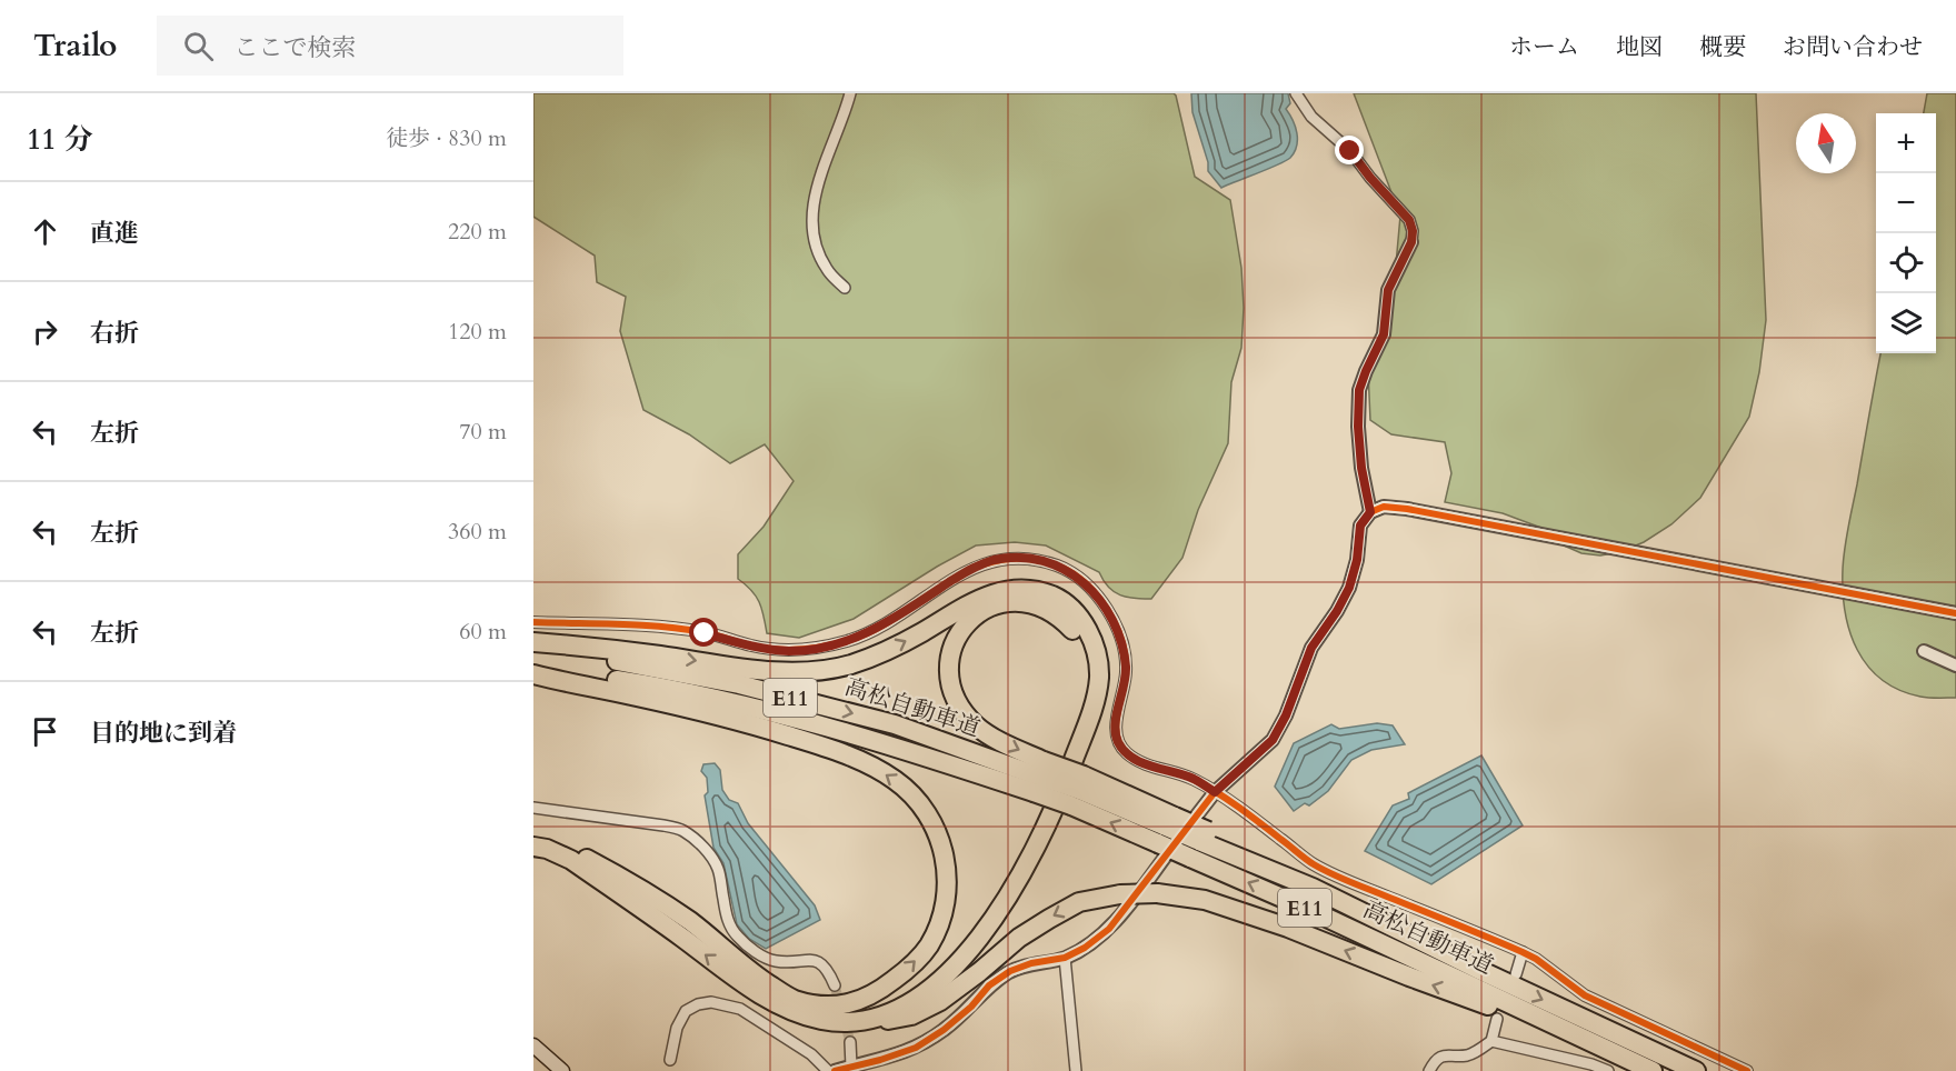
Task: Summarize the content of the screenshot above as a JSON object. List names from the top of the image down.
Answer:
{
  "streets": {
    "highway": ["E11", "高松自動車道"]
  },
  "crossings": [
    ["E11", "高松自動車道"]
  ],
  "north": "top",
  "page": {
    "header": "Trailo",
    "search": "ここで検索",
    "nav": [
      "ホーム",
      "地図",
      "概要",
      "お問い合わせ"
    ],
    "heading": ["11 分", "徒歩 · 830 m"],
    "map_buttons": ["+", "−"],
    "list": [
      ["直進", "220 m"],
      ["右折", "120 m"],
      ["左折", "70 m"],
      ["左折", "360 m"],
      ["左折", "60 m"],
      "目的地に到着"
    ]
  }
}
